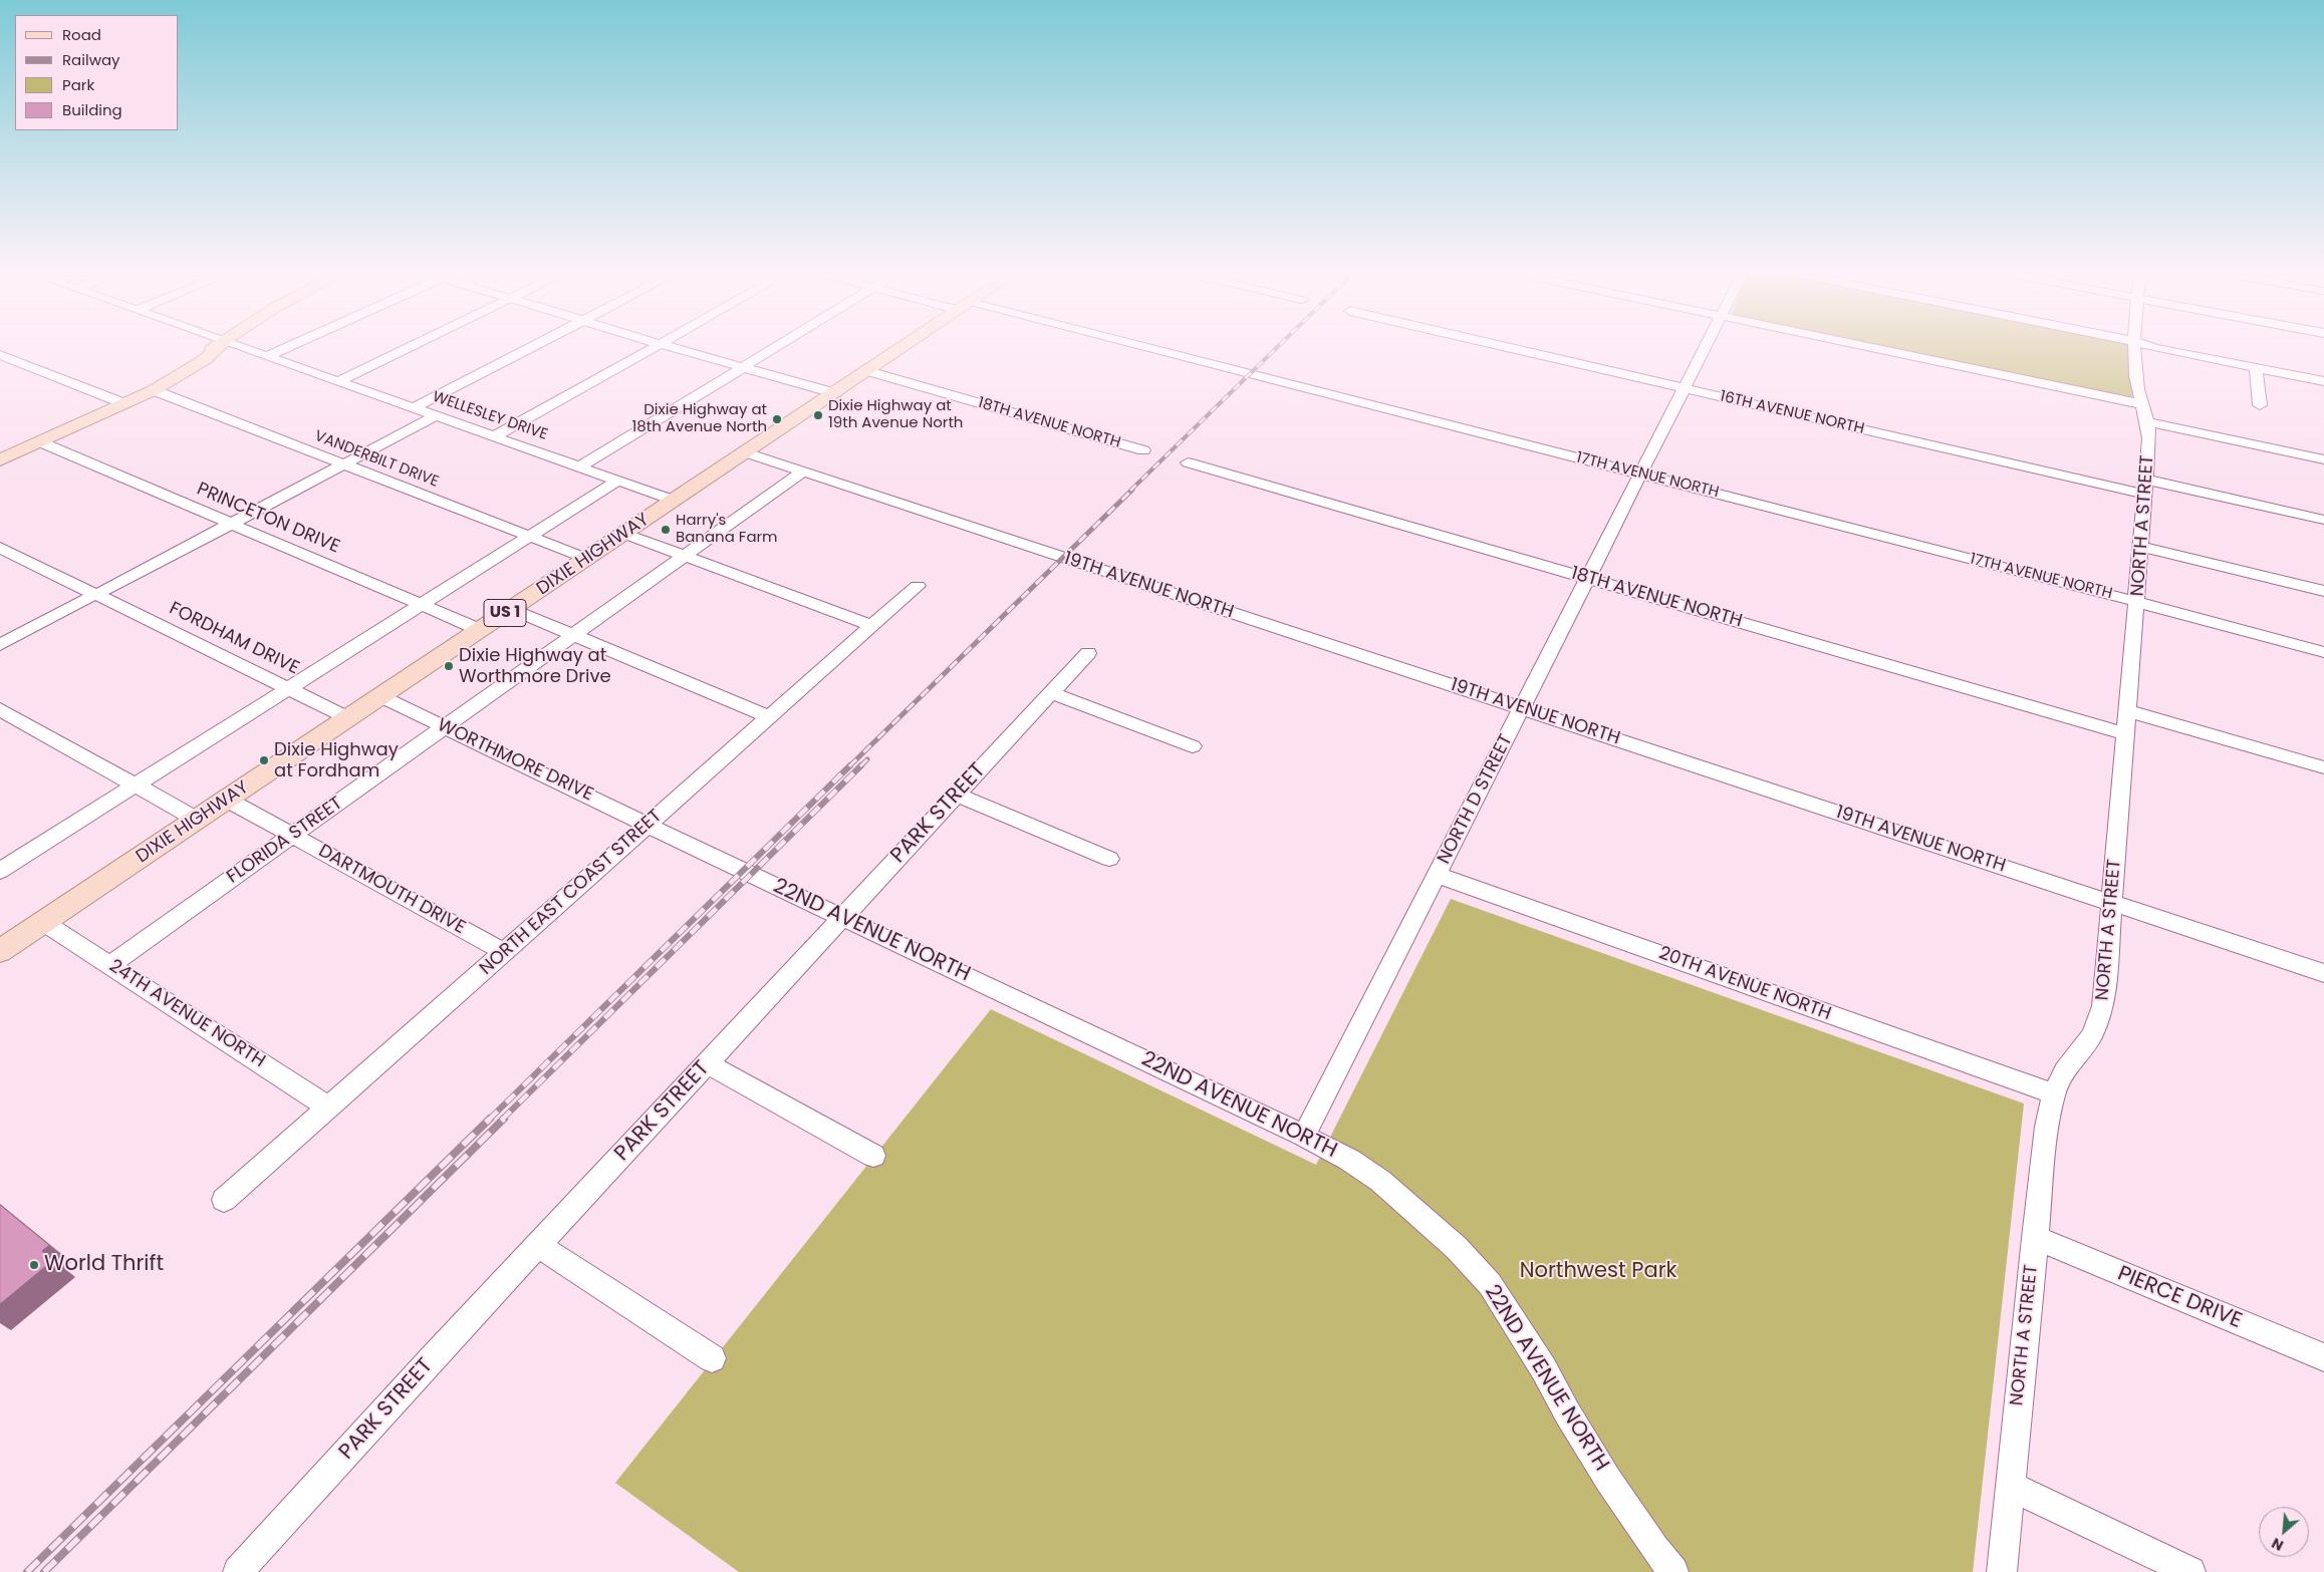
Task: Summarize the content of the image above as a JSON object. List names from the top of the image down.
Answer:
{
  "streets": {
    "main road": ["DIXIE HIGHWAY", "US 1"],
    "street": [
      "16TH AVENUE NORTH",
      "WELLESLEY DRIVE",
      "18TH AVENUE NORTH",
      "VANDERBILT DRIVE",
      "17TH AVENUE NORTH",
      "PRINCETON DRIVE",
      "NORTH A STREET",
      "19TH AVENUE NORTH",
      "FORDHAM DRIVE",
      "WORTHMORE DRIVE",
      "NORTH D STREET",
      "PARK STREET",
      "FLORIDA STREET",
      "DARTMOUTH DRIVE",
      "NORTH EAST COAST STREET",
      "22ND AVENUE NORTH",
      "20TH AVENUE NORTH",
      "24TH AVENUE NORTH",
      "PIERCE DRIVE"
    ]
  },
  "crossings": [
    ["16TH AVENUE NORTH", "NORTH A STREET"],
    ["16TH AVENUE NORTH", "NORTH D STREET"],
    ["WELLESLEY DRIVE", "DIXIE HIGHWAY"],
    ["18TH AVENUE NORTH", "NORTH A STREET"],
    ["18TH AVENUE NORTH", "DIXIE HIGHWAY"],
    ["18TH AVENUE NORTH", "NORTH D STREET"],
    ["VANDERBILT DRIVE", "DIXIE HIGHWAY"],
    ["17TH AVENUE NORTH", "NORTH A STREET"],
    ["17TH AVENUE NORTH", "NORTH D STREET"],
    ["PRINCETON DRIVE", "DIXIE HIGHWAY"],
    ["NORTH A STREET", "19TH AVENUE NORTH"],
    ["NORTH A STREET", "20TH AVENUE NORTH"],
    ["NORTH A STREET", "PIERCE DRIVE"],
    ["DIXIE HIGHWAY", "19TH AVENUE NORTH"],
    ["DIXIE HIGHWAY", "FORDHAM DRIVE"],
    ["DIXIE HIGHWAY", "WORTHMORE DRIVE"],
    ["DIXIE HIGHWAY", "DARTMOUTH DRIVE"],
    ["DIXIE HIGHWAY", "24TH AVENUE NORTH"],
    ["19TH AVENUE NORTH", "NORTH D STREET"],
    ["19TH AVENUE NORTH", "FLORIDA STREET"],
    ["WORTHMORE DRIVE", "FLORIDA STREET"],
    ["WORTHMORE DRIVE", "NORTH EAST COAST STREET"],
    ["WORTHMORE DRIVE", "22ND AVENUE NORTH"],
    ["NORTH D STREET", "22ND AVENUE NORTH"],
    ["NORTH D STREET", "20TH AVENUE NORTH"],
    ["PARK STREET", "22ND AVENUE NORTH"],
    ["FLORIDA STREET", "DARTMOUTH DRIVE"],
    ["FLORIDA STREET", "24TH AVENUE NORTH"],
    ["DARTMOUTH DRIVE", "NORTH EAST COAST STREET"],
    ["NORTH EAST COAST STREET", "22ND AVENUE NORTH"],
    ["NORTH EAST COAST STREET", "24TH AVENUE NORTH"]
  ],
  "parks": ["Northwest Park"],
  "places": [
    "Dixie Highway at 19th Avenue North",
    "Dixie Highway at 18th Avenue North",
    "Harry's Banana Farm",
    "Dixie Highway at Worthmore Drive",
    "Dixie Highway at Fordham",
    "World Thrift"
  ],
  "legend": [
    "Road",
    "Railway",
    "Park",
    "Building"
  ],
  "north": "bottom left"
}
